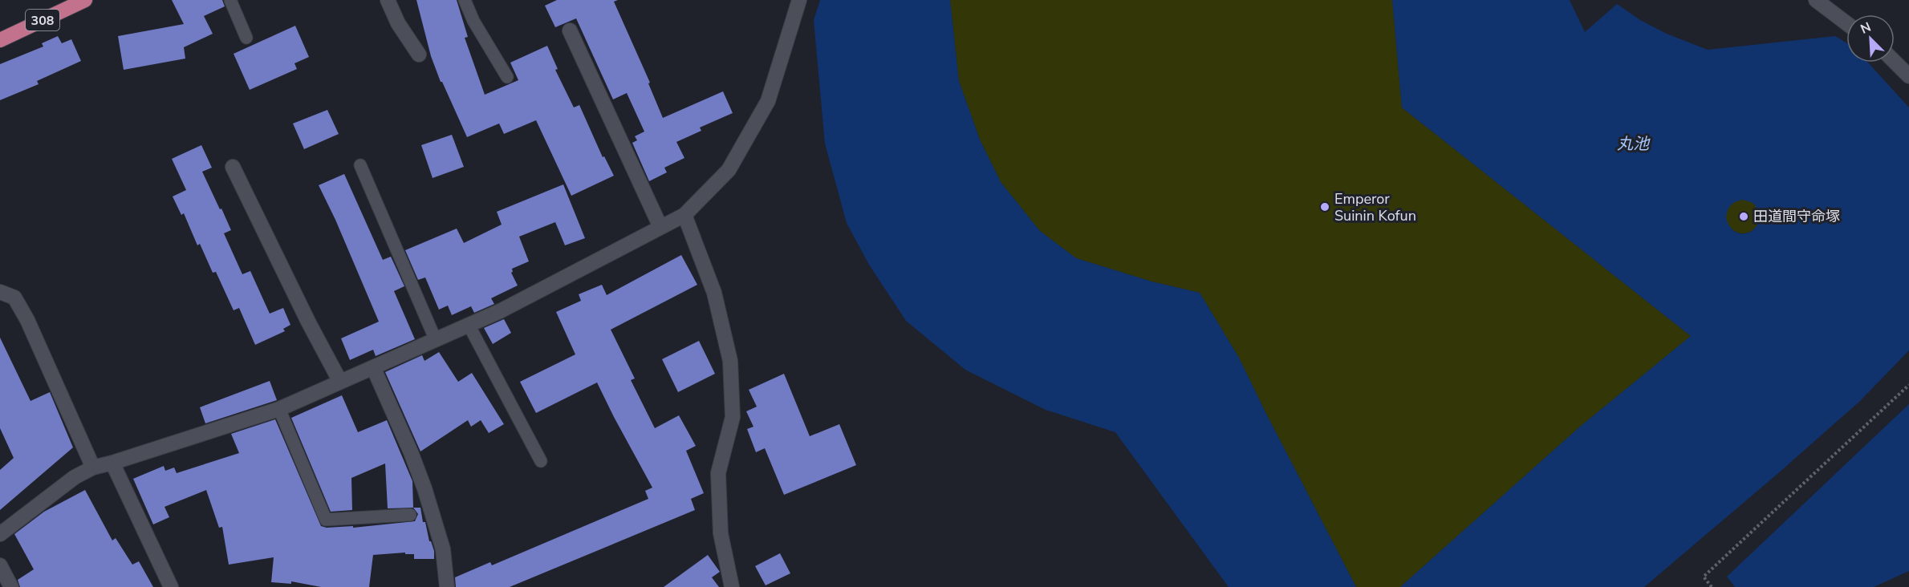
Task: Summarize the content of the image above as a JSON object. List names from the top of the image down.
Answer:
{
  "streets": {
    "highway": ["308"]
  },
  "water": ["丸池"],
  "places": ["Emperor Suinin Kofun", "田道間守命塚"],
  "north": "top left"
}
